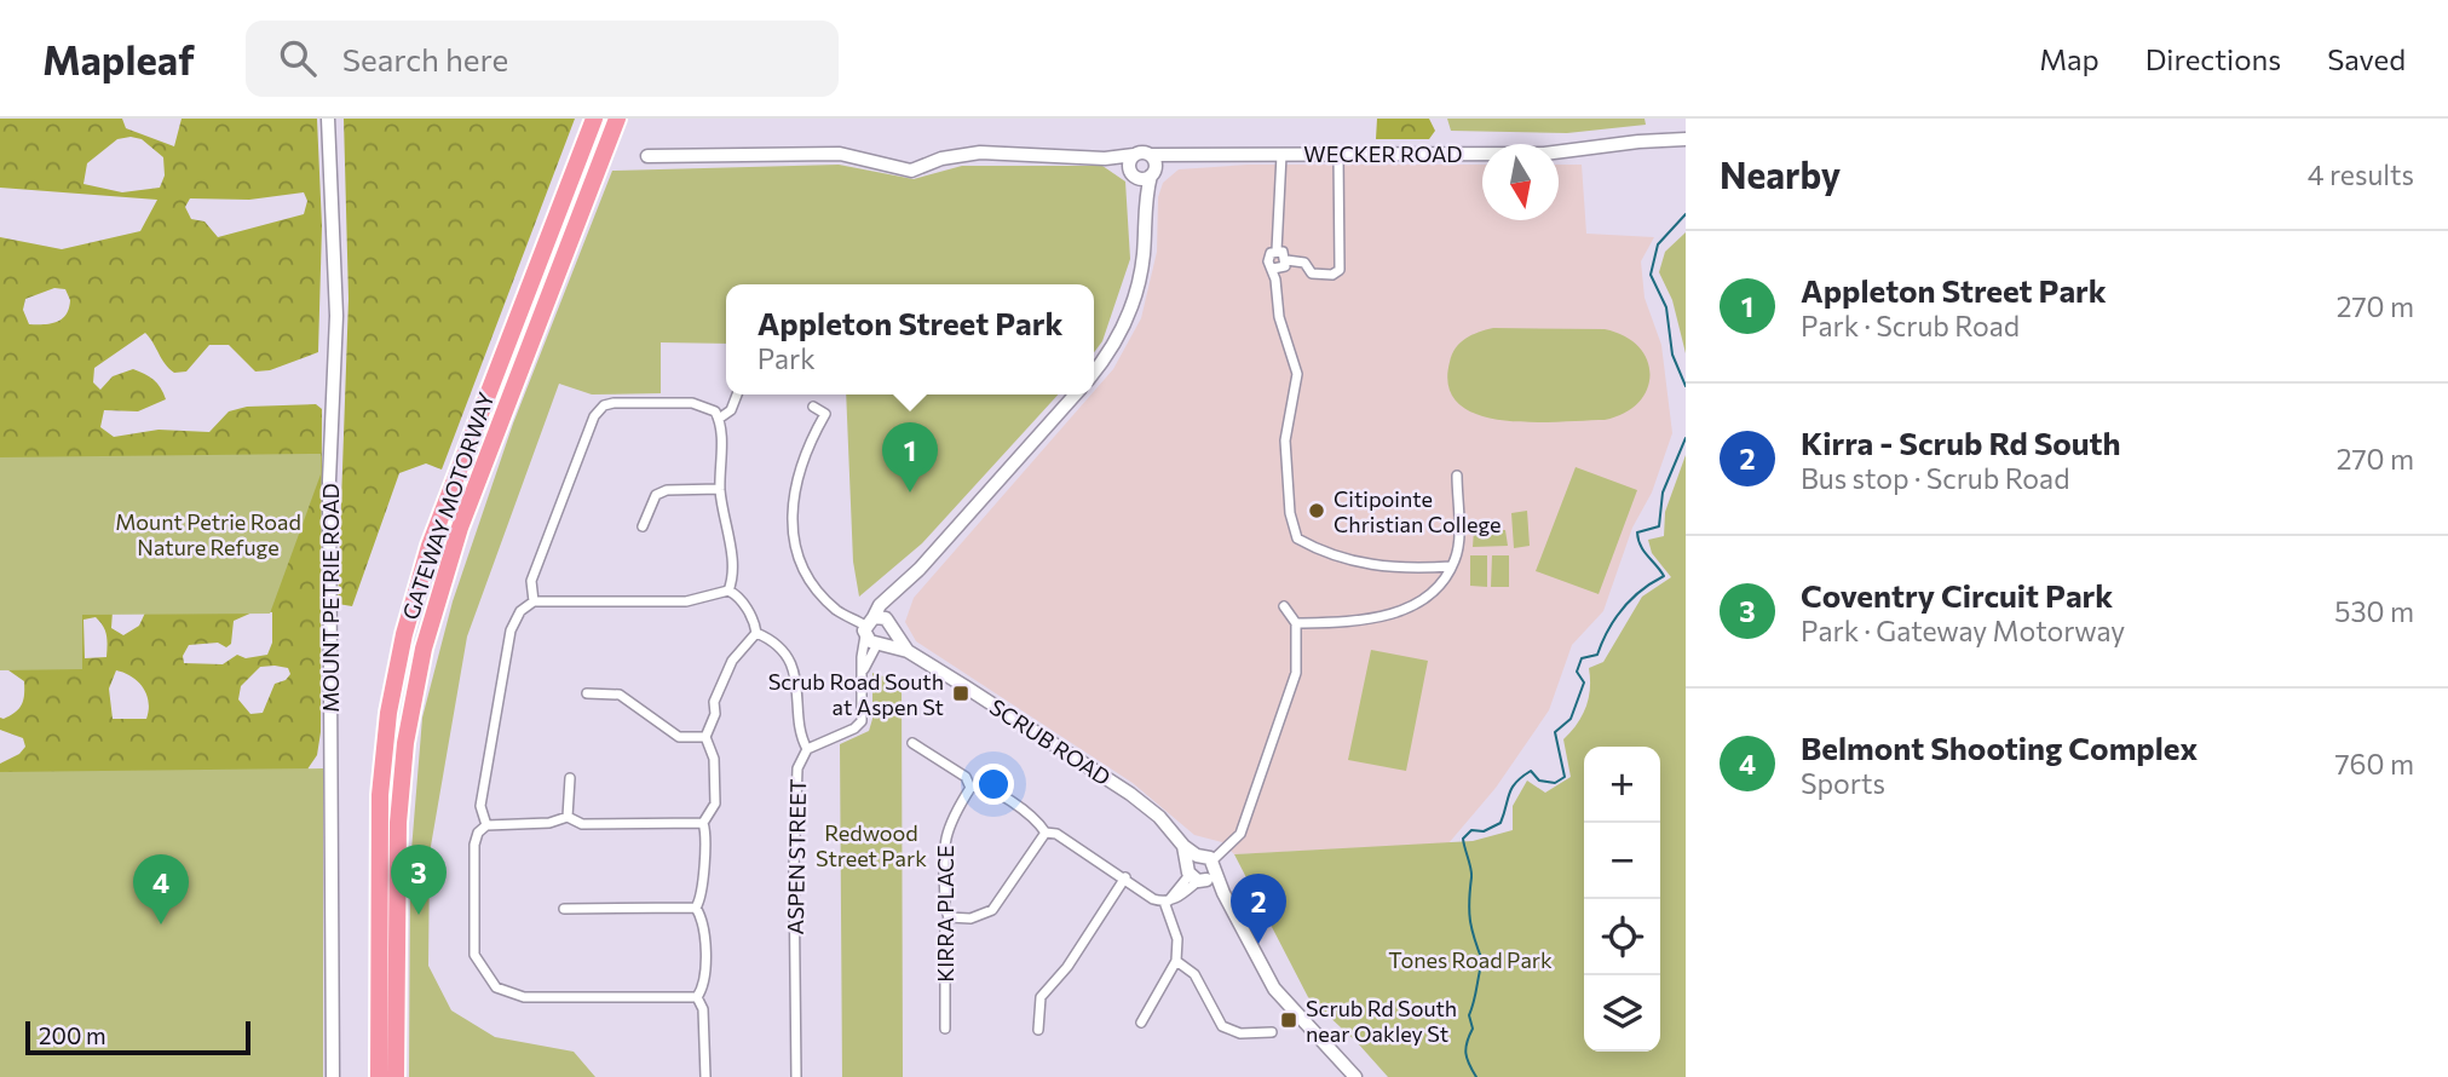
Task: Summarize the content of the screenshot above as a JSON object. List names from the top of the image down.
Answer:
{
  "streets": {
    "highway": ["GATEWAY MOTORWAY"],
    "street": [
      "WECKER ROAD",
      "MOUNT PETRIE ROAD",
      "SCRUB ROAD",
      "ASPEN STREET",
      "KIRRA PLACE"
    ]
  },
  "crossings": [
    ["SCRUB ROAD", "ASPEN STREET"]
  ],
  "parks": ["Mount Petrie Road Nature Refuge", "Redwood Street Park", "Tones Road Park"],
  "places": {
    "other": ["Citipointe Christian College"],
    "transit": ["Scrub Road South at Aspen St", "Scrub Rd South near Oakley St"]
  },
  "scale_bar": "200 m",
  "north": "bottom",
  "page": {
    "header": "Mapleaf",
    "search": "Search here",
    "nav": ["Map", "Directions", "Saved"],
    "heading": ["Nearby", "4 results"],
    "list": [
      {
        "mark": "1",
        "name": "Appleton Street Park",
        "note": "Park · Scrub Road",
        "value": "270 m"
      },
      {
        "mark": "2",
        "name": "Kirra - Scrub Rd South",
        "note": "Bus stop · Scrub Road",
        "value": "270 m"
      },
      {
        "mark": "3",
        "name": "Coventry Circuit Park",
        "note": "Park · Gateway Motorway",
        "value": "530 m"
      },
      {
        "mark": "4",
        "name": "Belmont Shooting Complex",
        "note": "Sports",
        "value": "760 m"
      }
    ],
    "popup": ["Appleton Street Park", "Park"],
    "pins": [
      "1",
      "3",
      "4",
      "2"
    ],
    "map_buttons": ["+", "−"],
    "scale": "200 m"
  }
}
